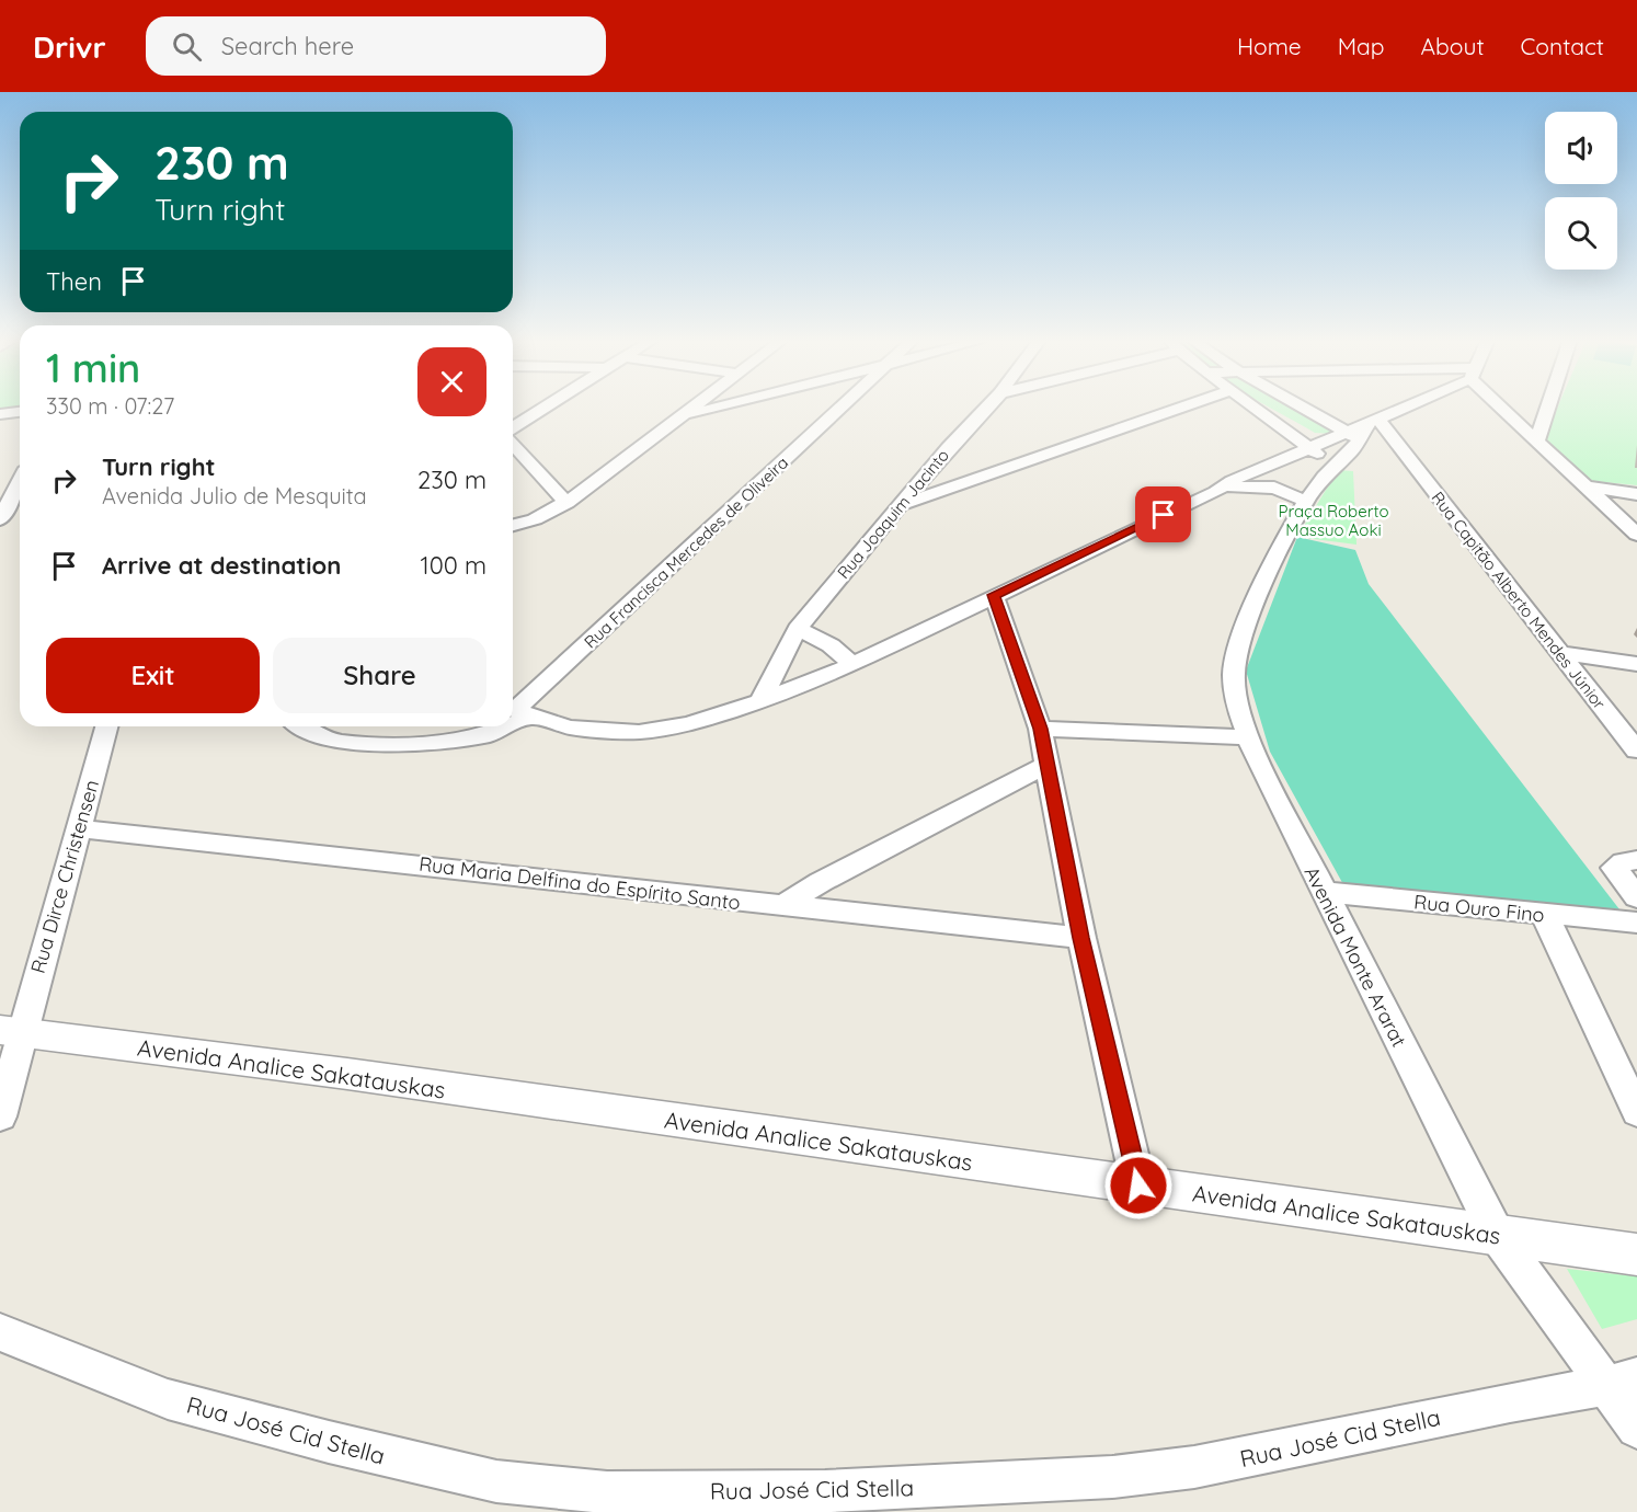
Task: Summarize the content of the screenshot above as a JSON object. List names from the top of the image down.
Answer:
{
  "streets": {
    "street": [
      "Rua Joaquim Jacinto",
      "Rua Francisca Mercedes de Oliveira",
      "Rua Capitão Alberto Mendes Júnior",
      "Rua Dirce Christensen",
      "Rua Maria Delfina do Espírito Santo",
      "Rua Ouro Fino",
      "Avenida Monte Ararat",
      "Avenida Analice Sakatauskas",
      "Rua José Cid Stella"
    ]
  },
  "crossings": [
    ["Rua Capitão Alberto Mendes Júnior", "Avenida Monte Ararat"],
    ["Rua Dirce Christensen", "Rua Maria Delfina do Espírito Santo"],
    ["Rua Dirce Christensen", "Avenida Analice Sakatauskas"],
    ["Rua Ouro Fino", "Avenida Monte Ararat"],
    ["Avenida Monte Ararat", "Avenida Analice Sakatauskas"],
    ["Avenida Monte Ararat", "Rua José Cid Stella"]
  ],
  "parks": ["Praça Roberto Massuo Aoki"],
  "page": {
    "header": "Drivr",
    "search": "Search here",
    "nav": [
      "Home",
      "Map",
      "About",
      "Contact"
    ],
    "turn": ["230 m", "Turn right"],
    "then": "Then",
    "heading": ["1 min", "330 m · 07:27"],
    "list": [
      {
        "name": "Turn right",
        "note": "Avenida Julio de Mesquita",
        "value": "230 m"
      },
      {
        "name": "Arrive at destination",
        "value": "100 m"
      }
    ],
    "buttons": ["Exit", "Share"]
  }
}
